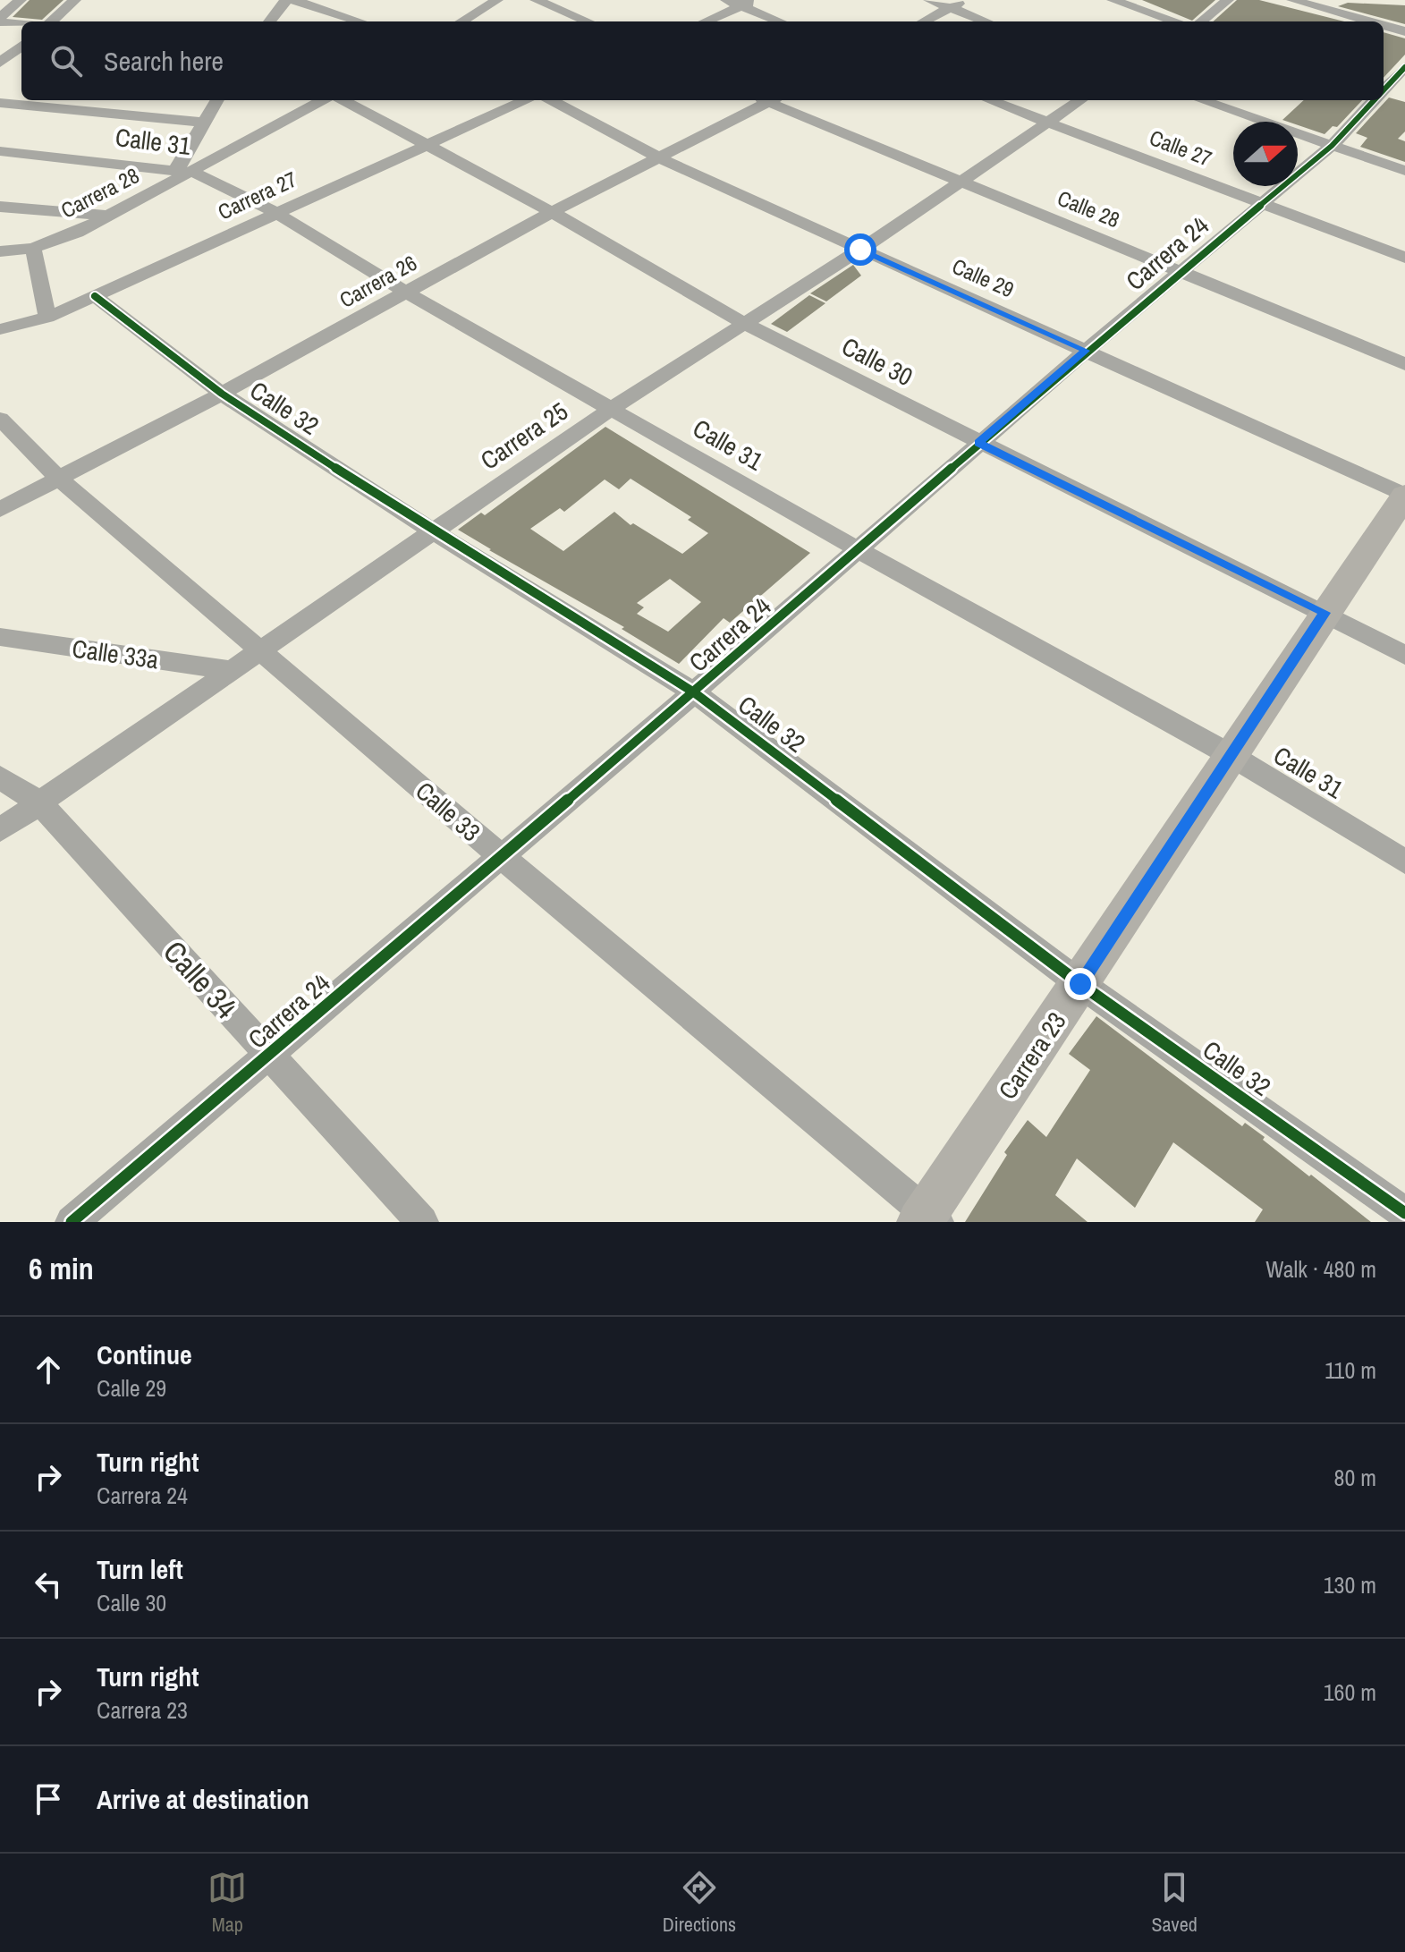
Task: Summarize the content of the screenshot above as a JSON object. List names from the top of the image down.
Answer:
{
  "streets": {
    "street": [
      "Calle 31",
      "Calle 27",
      "Carrera 28",
      "Carrera 27",
      "Calle 28",
      "Carrera 24",
      "Calle 29",
      "Carrera 26",
      "Calle 30",
      "Calle 32",
      "Carrera 25",
      "Calle 33a",
      "Calle 33",
      "Calle 34",
      "Carrera 23"
    ]
  },
  "crossings": [
    ["Calle 31", "Carrera 28"],
    ["Calle 31", "Carrera 27"],
    ["Calle 31", "Carrera 24"],
    ["Calle 31", "Carrera 26"],
    ["Calle 31", "Carrera 25"],
    ["Calle 31", "Carrera 23"],
    ["Calle 27", "Carrera 24"],
    ["Calle 27", "Carrera 25"],
    ["Carrera 27", "Calle 30"],
    ["Carrera 27", "Calle 32"],
    ["Calle 28", "Carrera 24"],
    ["Calle 28", "Carrera 25"],
    ["Carrera 24", "Calle 29"],
    ["Carrera 24", "Calle 30"],
    ["Carrera 24", "Calle 32"],
    ["Carrera 24", "Calle 33"],
    ["Carrera 24", "Calle 34"],
    ["Calle 29", "Carrera 26"],
    ["Calle 29", "Carrera 25"],
    ["Calle 29", "Carrera 23"],
    ["Carrera 26", "Calle 30"],
    ["Carrera 26", "Calle 32"],
    ["Carrera 26", "Calle 33"],
    ["Calle 30", "Carrera 25"],
    ["Calle 30", "Carrera 23"],
    ["Calle 32", "Carrera 25"],
    ["Calle 32", "Carrera 23"],
    ["Carrera 25", "Calle 33a"],
    ["Carrera 25", "Calle 33"],
    ["Carrera 25", "Calle 34"],
    ["Calle 33", "Carrera 23"]
  ],
  "north": "right",
  "page": {
    "search": "Search here",
    "heading": ["6 min", "Walk · 480 m"],
    "list": [
      ["Continue", "Calle 29", "110 m"],
      ["Turn right", "Carrera 24", "80 m"],
      ["Turn left", "Calle 30", "130 m"],
      ["Turn right", "Carrera 23", "160 m"],
      "Arrive at destination"
    ],
    "nav": ["Map", "Directions", "Saved"]
  }
}
